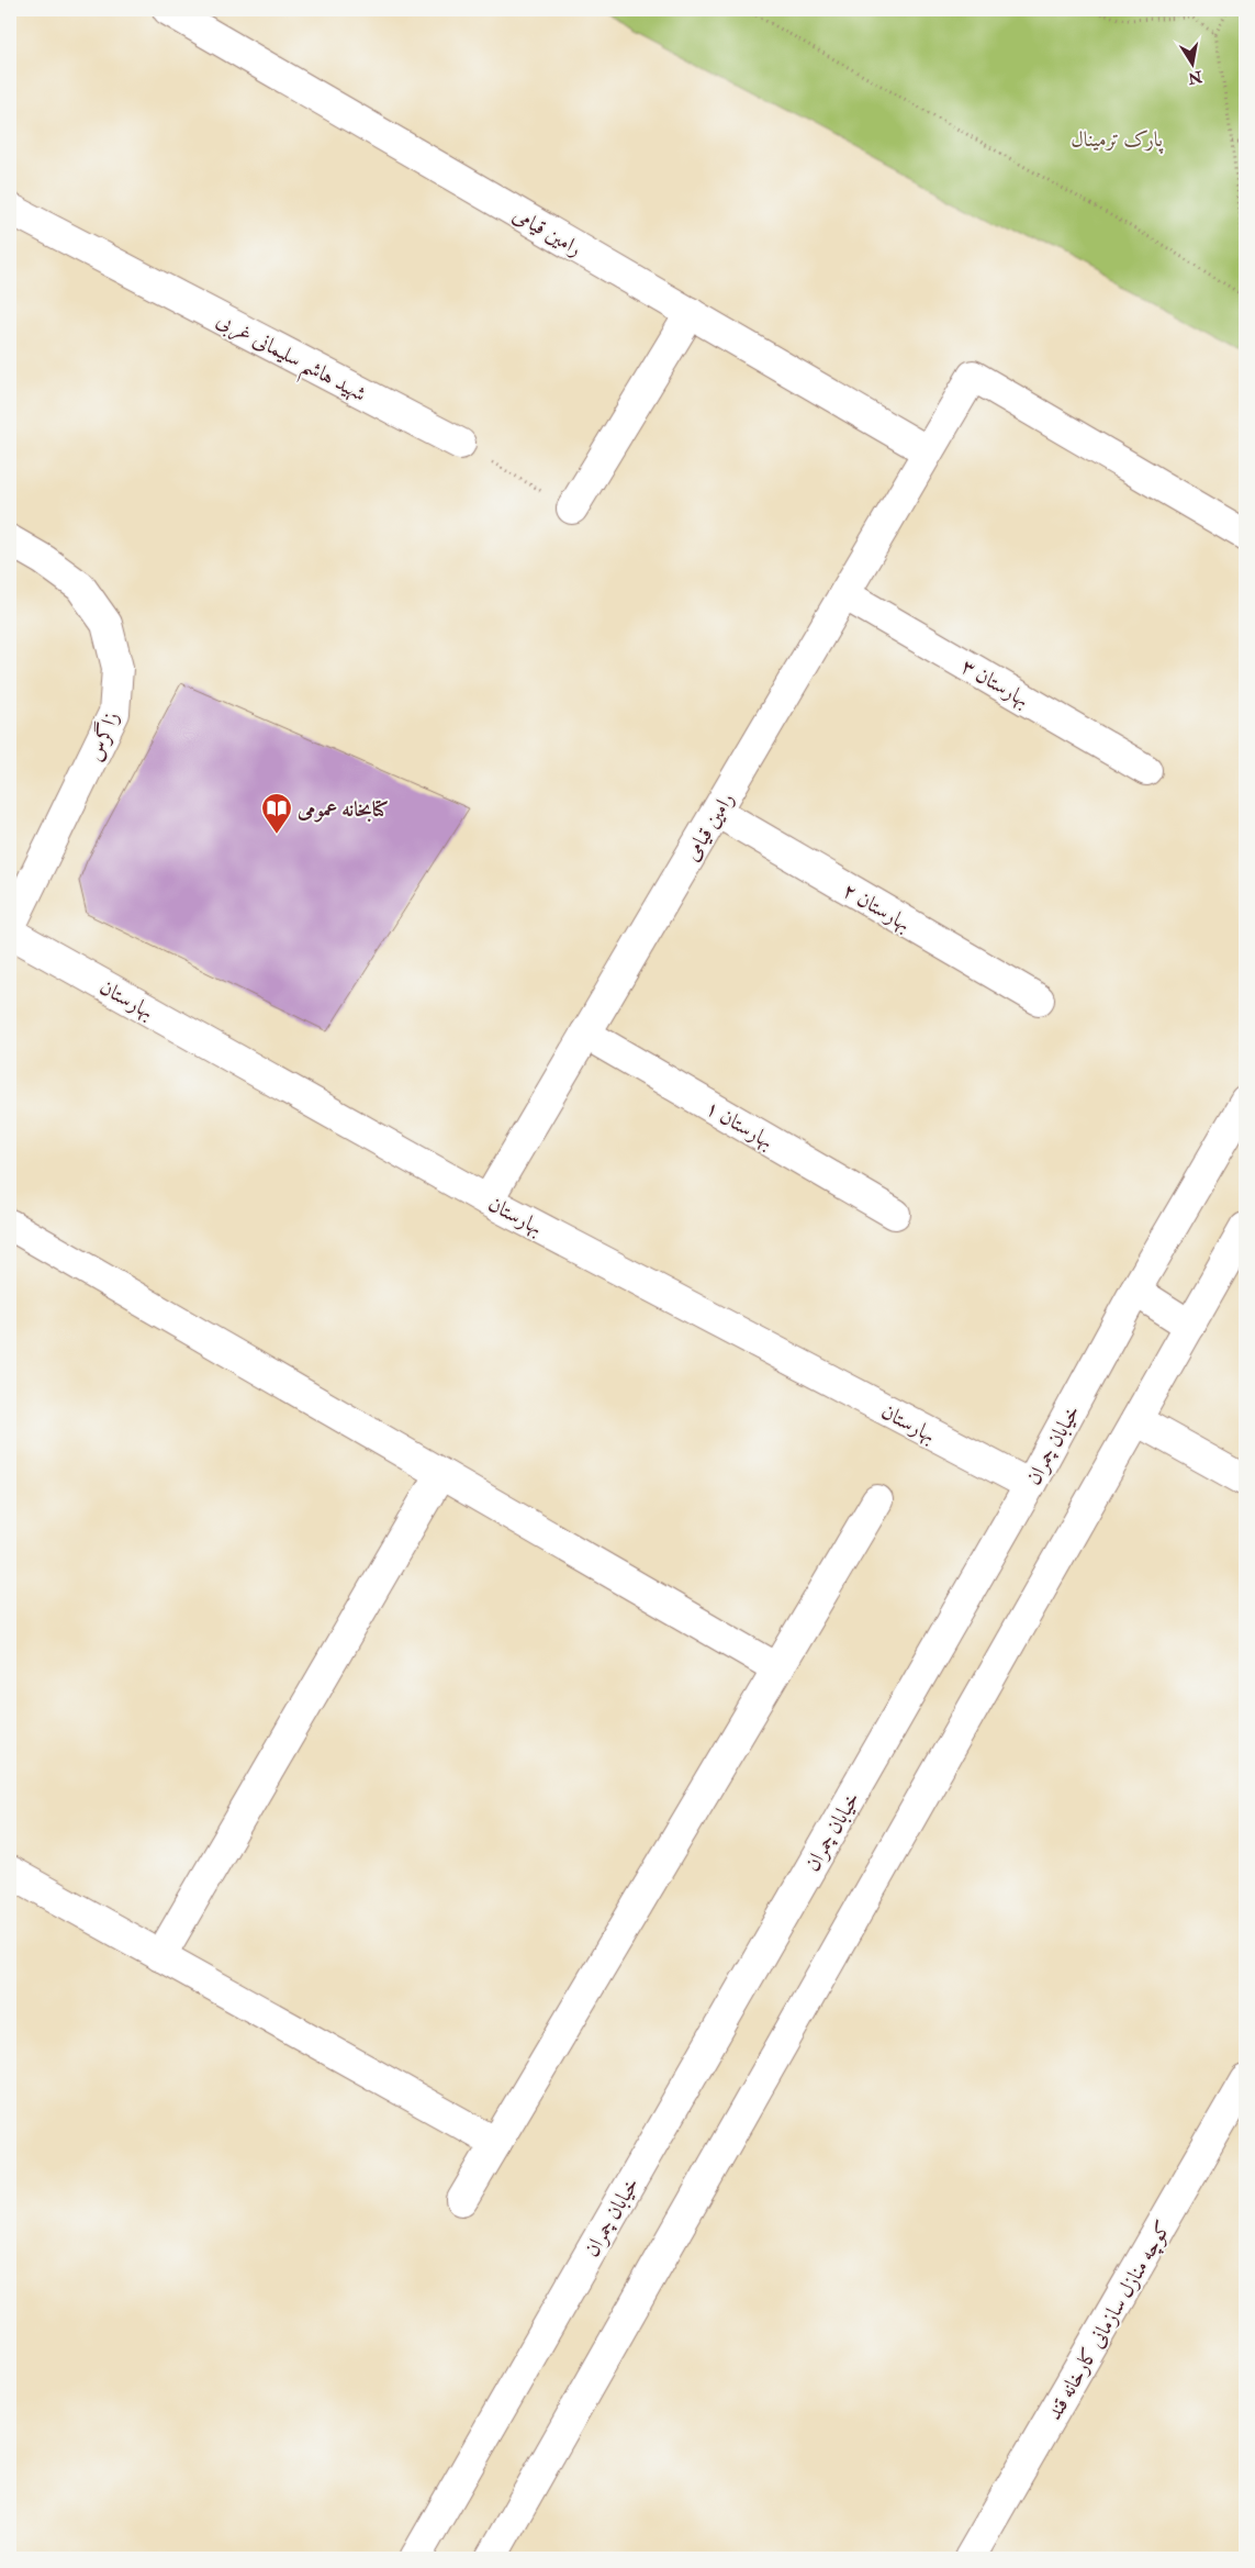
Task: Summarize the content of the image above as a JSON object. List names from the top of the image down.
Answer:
{
  "streets": {
    "street": [
      "رامین قیامی",
      "شهید هاشم سلیمانی غربی",
      "بهارستان ۳",
      "زاگرس",
      "بهارستان ۲",
      "بهارستان",
      "بهارستان ۱",
      "خیابان چمران",
      "کوچه منازل سازمانی کارخانه قند"
    ]
  },
  "crossings": [
    ["رامین قیامی", "بهارستان ۳"],
    ["رامین قیامی", "بهارستان ۲"],
    ["رامین قیامی", "بهارستان"],
    ["رامین قیامی", "بهارستان ۱"],
    ["بهارستان", "خیابان چمران"]
  ],
  "parks": ["پارک ترمینال"],
  "places": {
    "library": ["کتابخانه عمومی"]
  },
  "north": "bottom"
}
